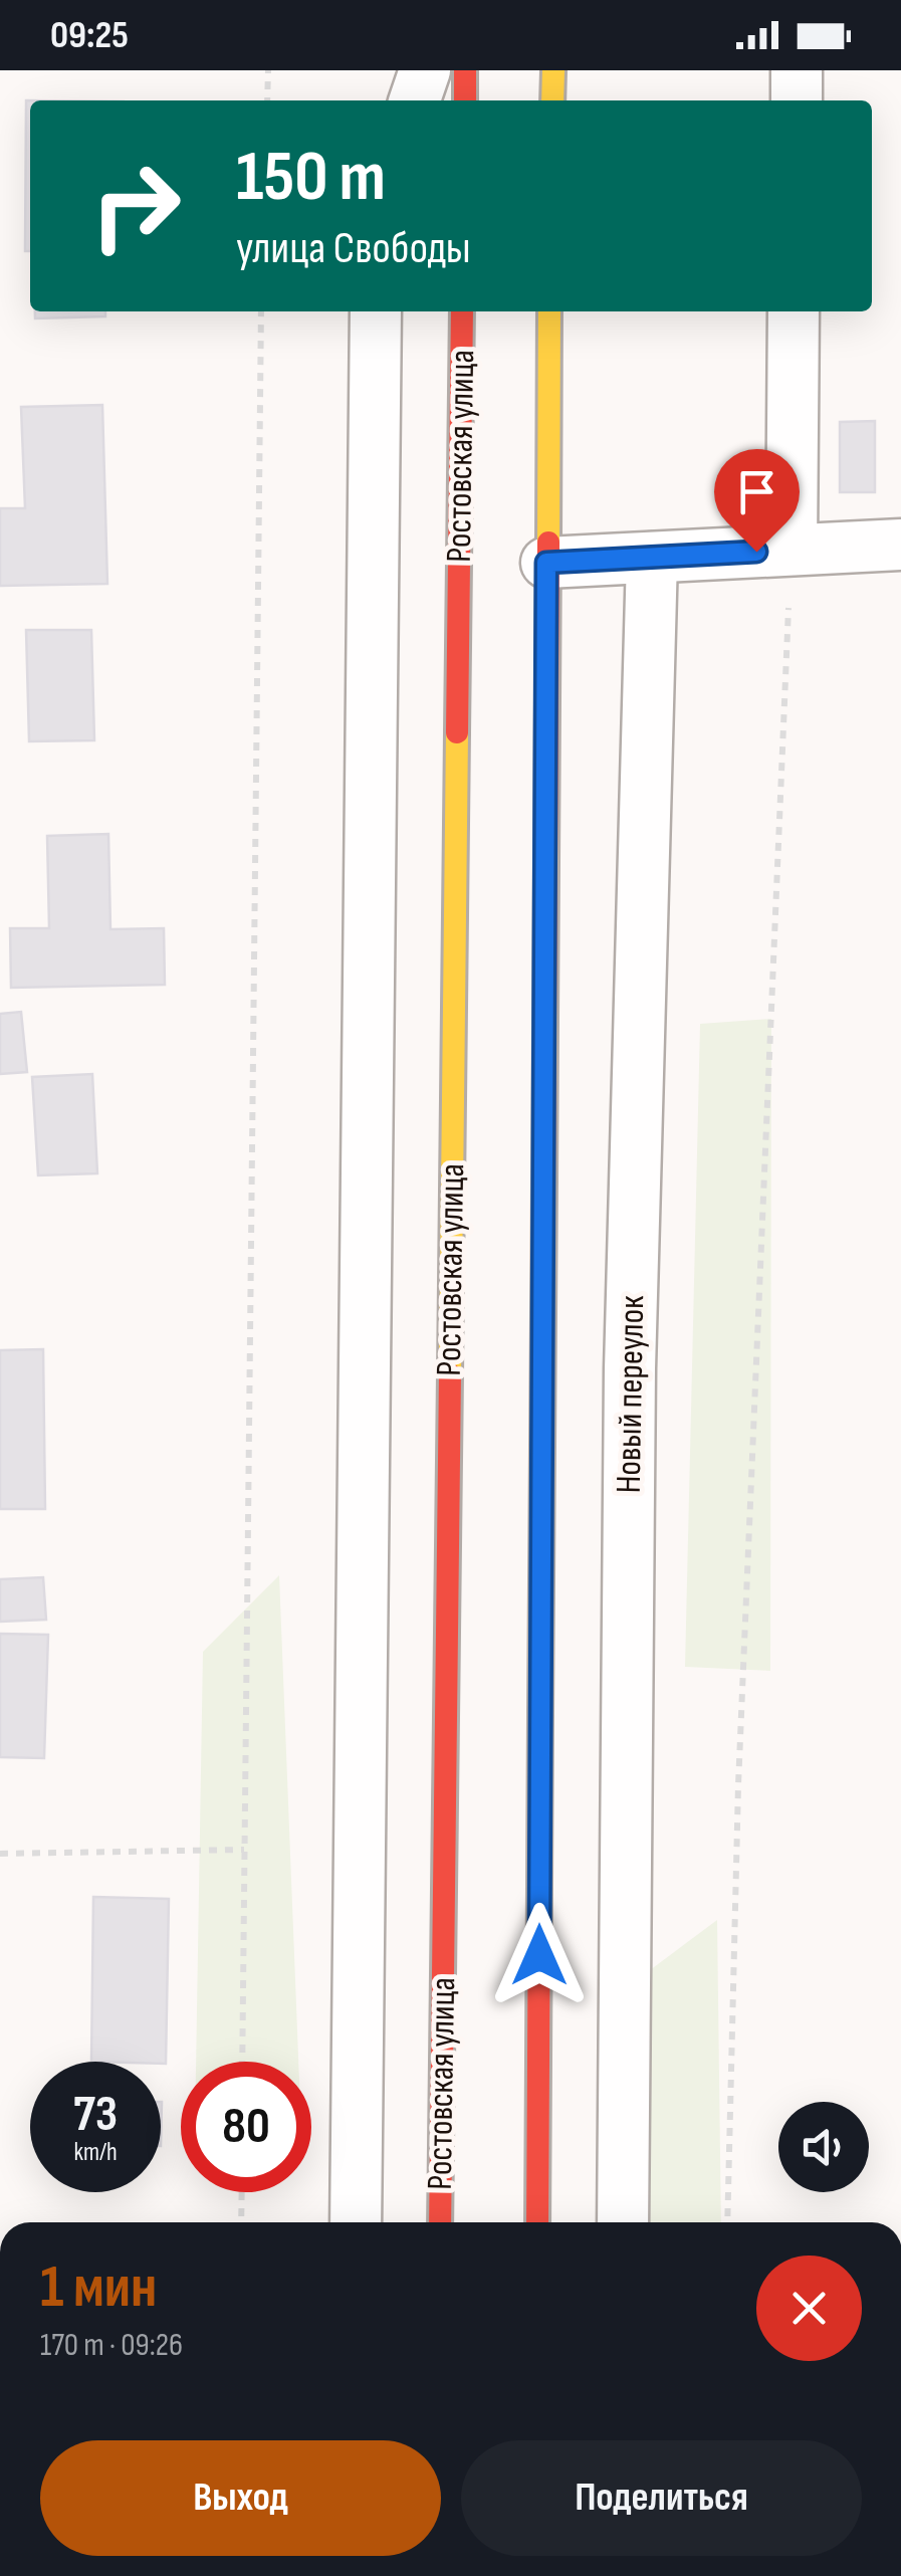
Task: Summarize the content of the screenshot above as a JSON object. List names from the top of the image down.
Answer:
{
  "streets": {
    "highway": ["Ростовская улица"],
    "street": ["Новый переулок"]
  },
  "page": {
    "status": "09:25",
    "turn": ["150 m", "улица Свободы"],
    "speed": "73 km/h",
    "limit": "80",
    "heading": ["1 мин", "170 m · 09:26"],
    "buttons": ["Выход", "Поделиться"]
  }
}
